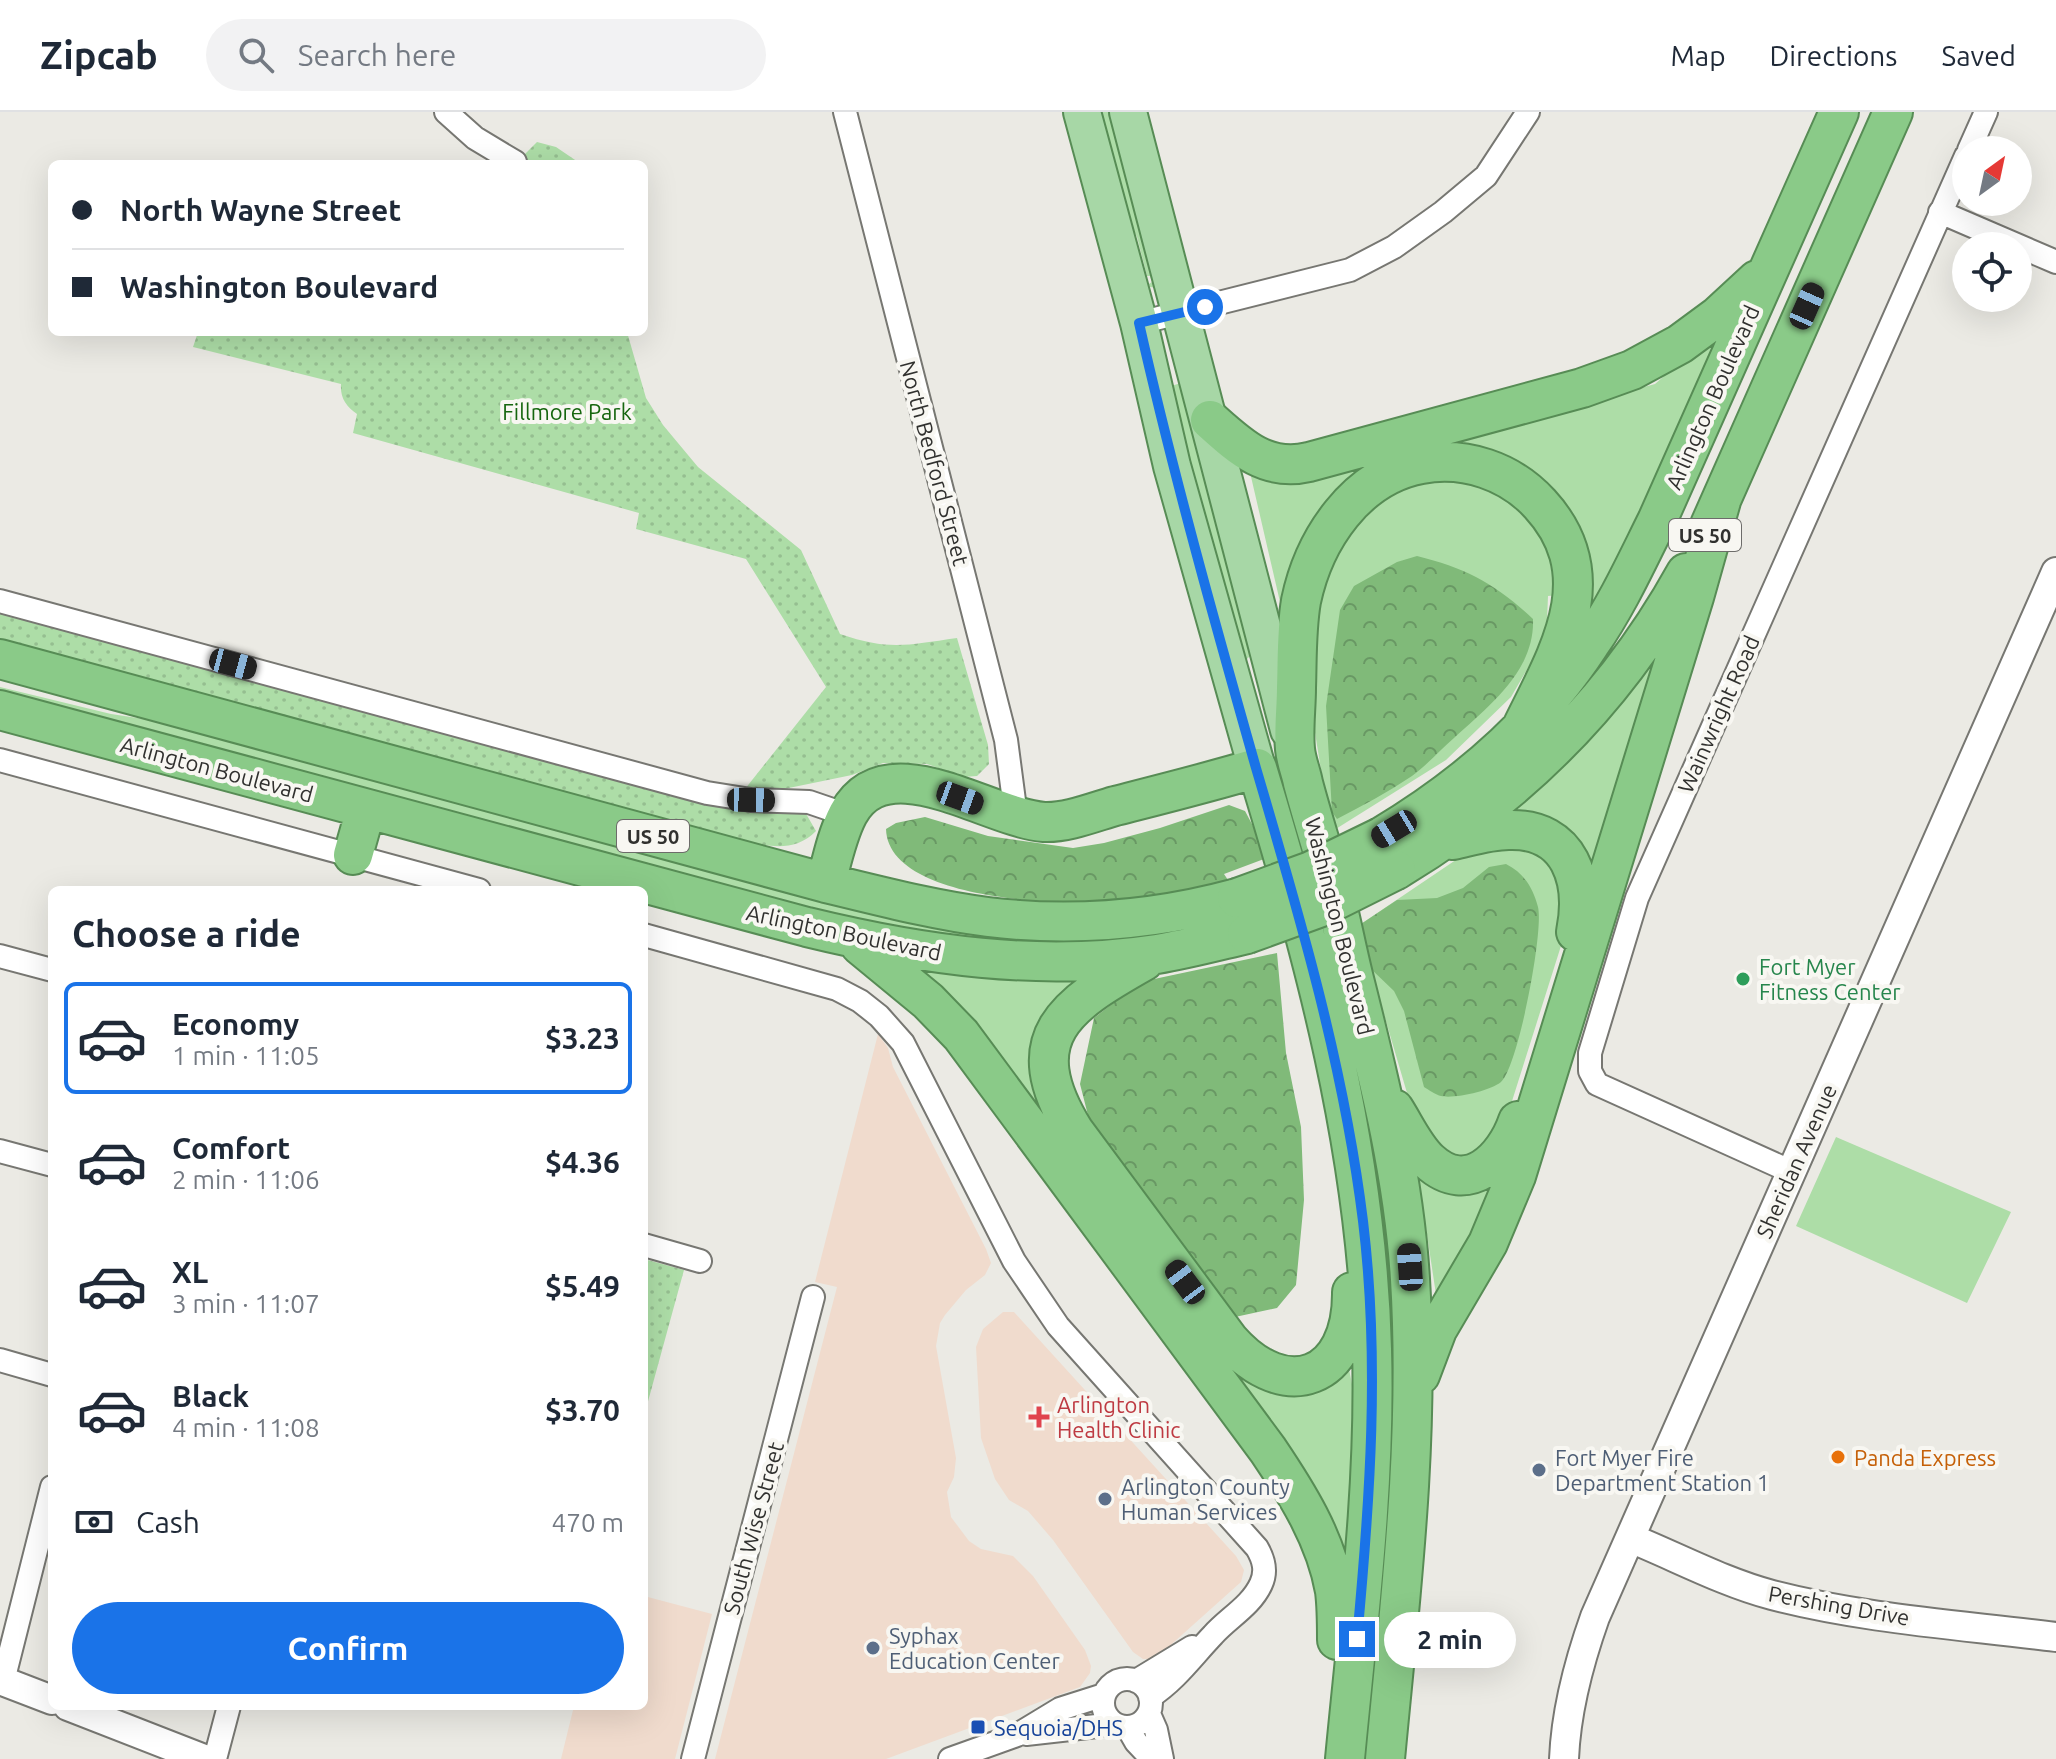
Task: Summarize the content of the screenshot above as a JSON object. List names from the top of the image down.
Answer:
{
  "streets": {
    "highway": ["Arlington Boulevard", "US 50", "Washington Boulevard"],
    "street": [
      "North Bedford Street",
      "Wainwright Road",
      "Sheridan Avenue",
      "South Wise Street",
      "Pershing Drive"
    ]
  },
  "crossings": [
    ["Wainwright Road", "Sheridan Avenue"],
    ["Sheridan Avenue", "Pershing Drive"]
  ],
  "parks": ["Fillmore Park"],
  "places": {
    "other": [
      "Fort Myer Fitness Center",
      "Panda Express",
      "Fort Myer Fire Department Station 1",
      "Arlington County Human Services",
      "Syphax Education Center"
    ],
    "health": ["Arlington Health Clinic"],
    "transit": ["Sequoia/DHS"]
  },
  "north": "top right",
  "page": {
    "header": "Zipcab",
    "search": "Search here",
    "nav": ["Map", "Directions", "Saved"],
    "banner": ["North Wayne Street", "Washington Boulevard"],
    "heading": "Choose a ride",
    "list": [
      {
        "name": "Economy",
        "note": "1 min · 11:05",
        "value": "$3.23"
      },
      {
        "name": "Comfort",
        "note": "2 min · 11:06",
        "value": "$4.36"
      },
      {
        "name": "XL",
        "note": "3 min · 11:07",
        "value": "$5.49"
      },
      {
        "name": "Black",
        "note": "4 min · 11:08",
        "value": "$3.70"
      }
    ],
    "pay": ["Cash", "470 m"],
    "buttons": "Confirm",
    "bubble": "2 min"
  }
}
